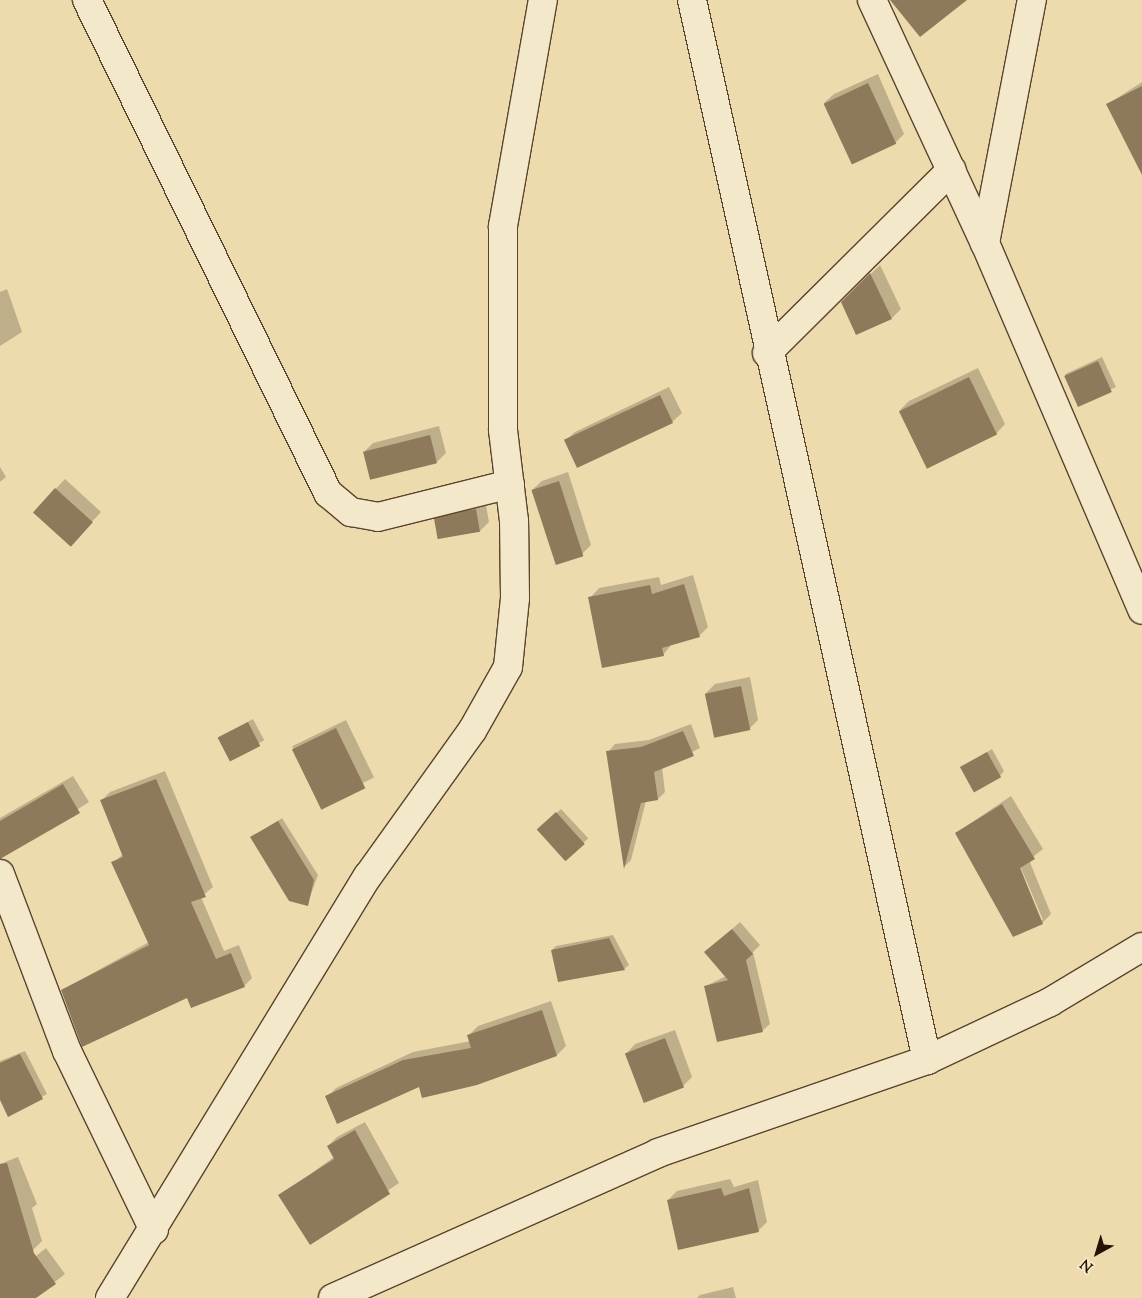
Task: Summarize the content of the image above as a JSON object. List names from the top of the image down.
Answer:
{
  "north": "bottom left"
}
